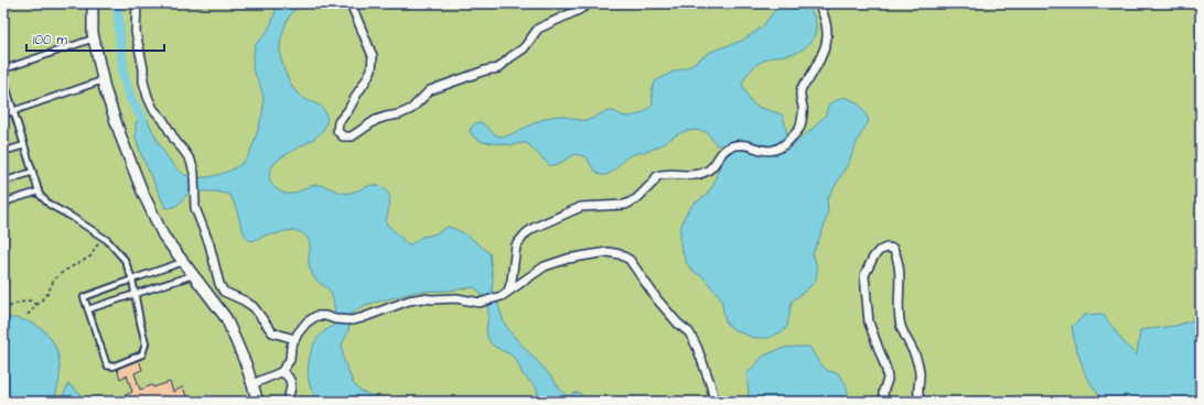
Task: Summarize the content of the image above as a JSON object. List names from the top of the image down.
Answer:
{
  "scale_bar": "100 m"
}
